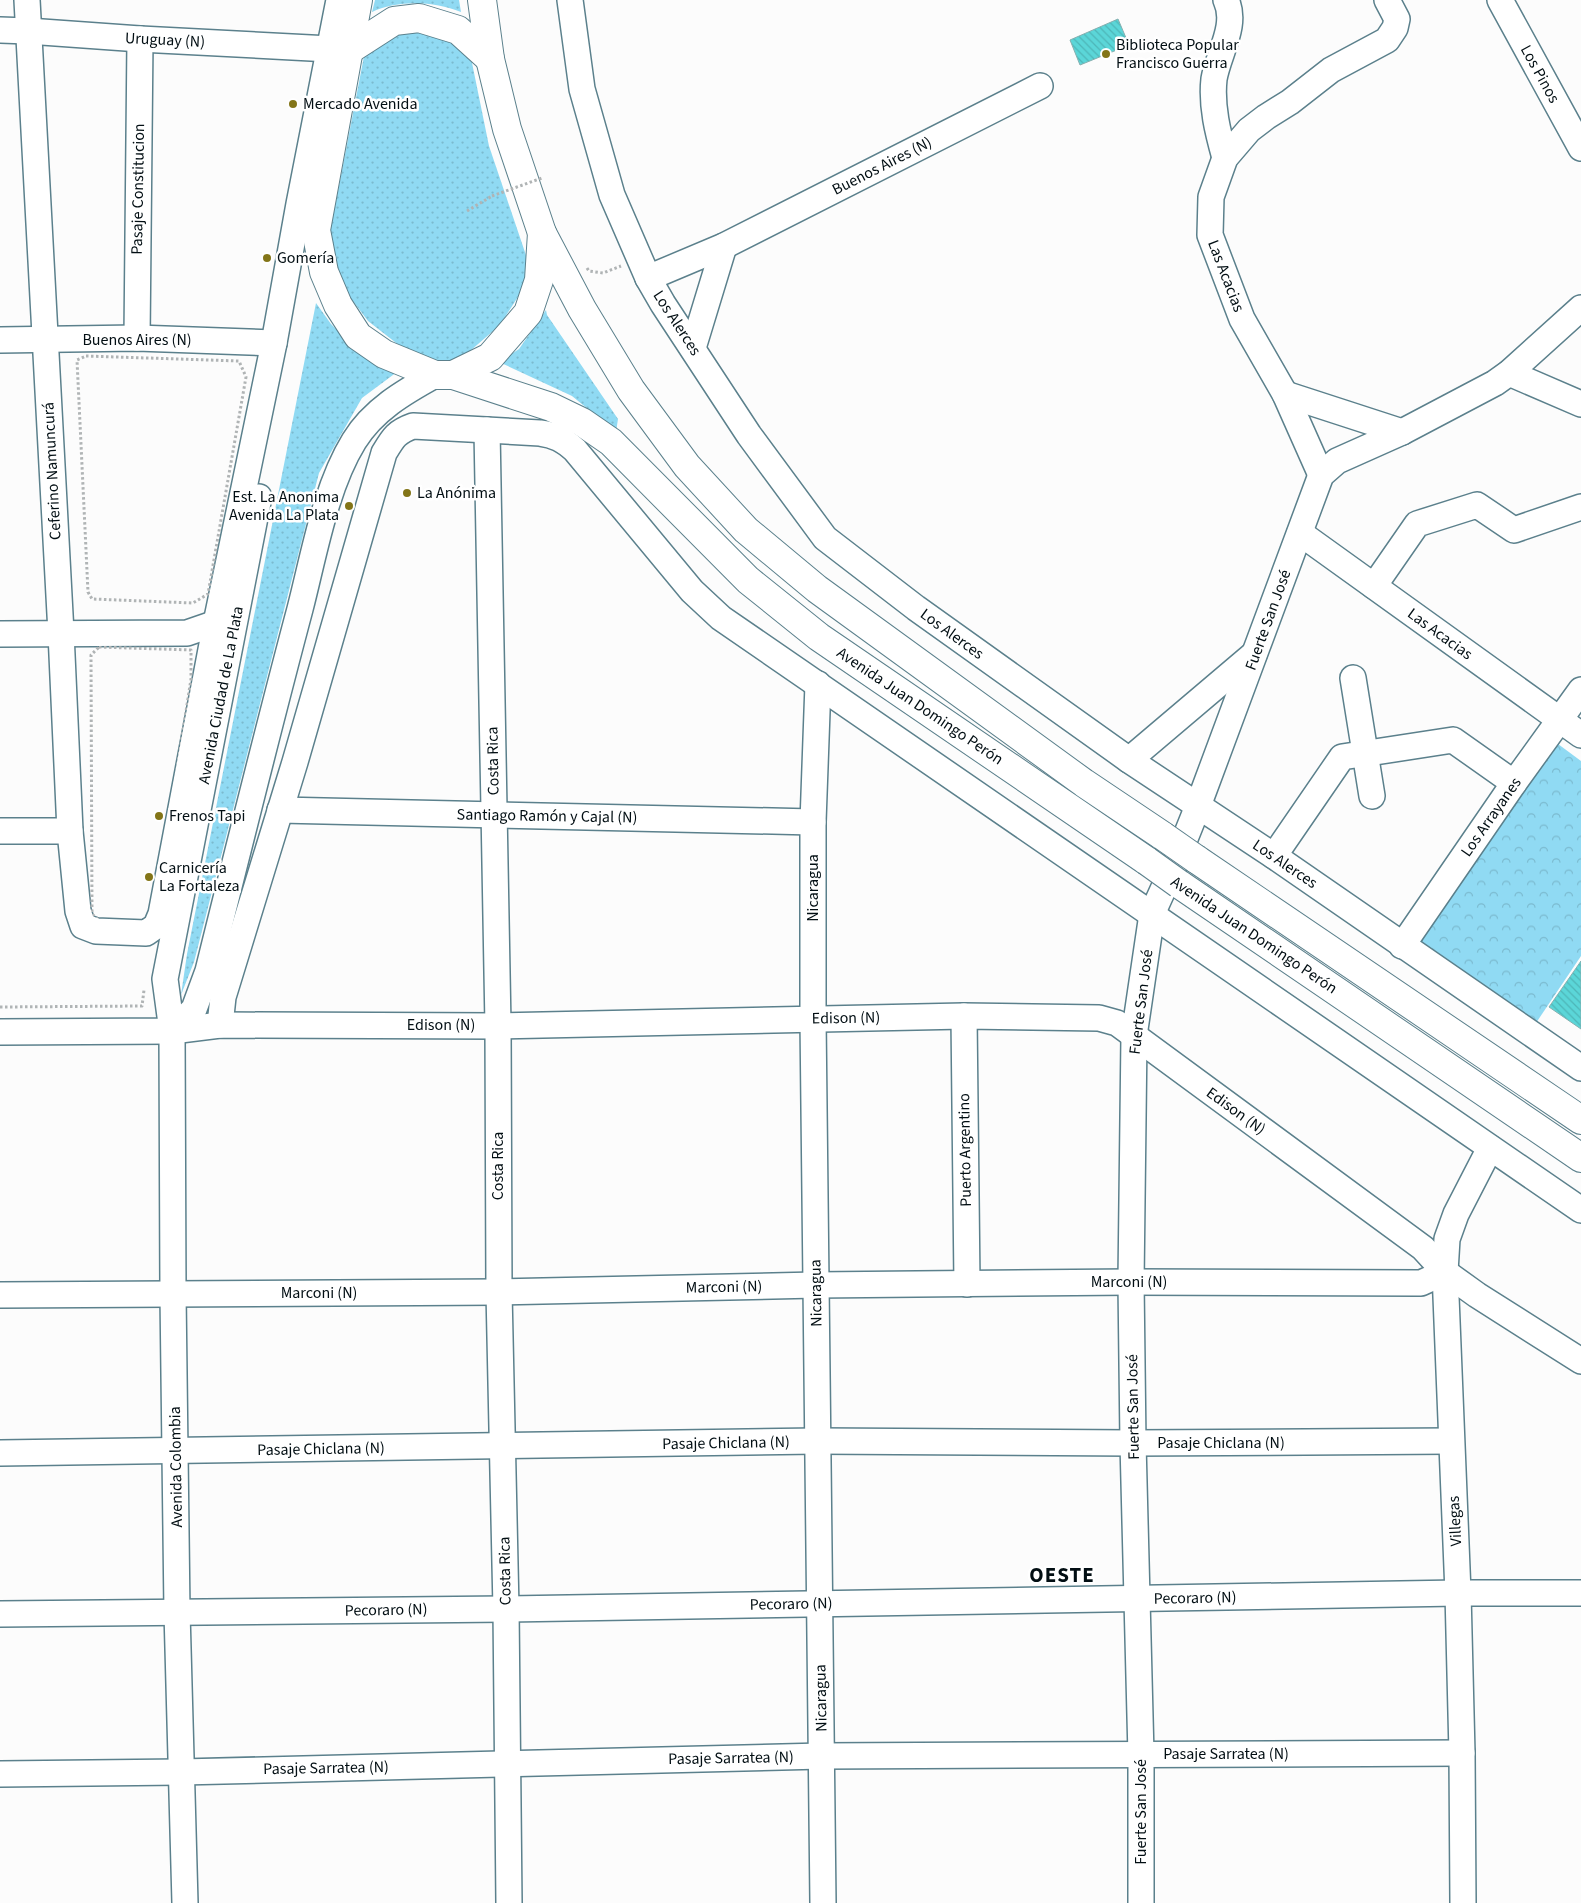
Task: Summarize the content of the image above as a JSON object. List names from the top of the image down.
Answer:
{
  "streets": {
    "highway": ["Avenida Ciudad de La Plata", "Avenida Juan Domingo Perón"],
    "street": [
      "Uruguay (N)",
      "Los Pinos",
      "Buenos Aires (N)",
      "Pasaje Constitucion",
      "Las Acacias",
      "Los Alerces",
      "Ceferino Namuncurá",
      "Fuerte San José",
      "Costa Rica",
      "Santiago Ramón y Cajal (N)",
      "Los Arrayanes",
      "Nicaragua",
      "Edison (N)",
      "Puerto Argentino",
      "Marconi (N)",
      "Pasaje Chiclana (N)",
      "Avenida Colombia",
      "Villegas",
      "Pecoraro (N)",
      "Pasaje Sarratea (N)"
    ]
  },
  "crossings": [
    ["Uruguay (N)", "Pasaje Constitucion"],
    ["Uruguay (N)", "Ceferino Namuncurá"],
    ["Uruguay (N)", "Avenida Ciudad de La Plata"],
    ["Buenos Aires (N)", "Pasaje Constitucion"],
    ["Buenos Aires (N)", "Los Alerces"],
    ["Buenos Aires (N)", "Ceferino Namuncurá"],
    ["Buenos Aires (N)", "Avenida Ciudad de La Plata"],
    ["Las Acacias", "Fuerte San José"],
    ["Las Acacias", "Los Arrayanes"],
    ["Los Alerces", "Fuerte San José"],
    ["Los Alerces", "Los Arrayanes"],
    ["Ceferino Namuncurá", "Avenida Ciudad de La Plata"],
    ["Fuerte San José", "Edison (N)"],
    ["Fuerte San José", "Marconi (N)"],
    ["Fuerte San José", "Pasaje Chiclana (N)"],
    ["Fuerte San José", "Pecoraro (N)"],
    ["Fuerte San José", "Pasaje Sarratea (N)"],
    ["Avenida Ciudad de La Plata", "Avenida Juan Domingo Perón"],
    ["Avenida Ciudad de La Plata", "Edison (N)"],
    ["Avenida Ciudad de La Plata", "Avenida Colombia"],
    ["Costa Rica", "Santiago Ramón y Cajal (N)"],
    ["Costa Rica", "Edison (N)"],
    ["Costa Rica", "Marconi (N)"],
    ["Costa Rica", "Pasaje Chiclana (N)"],
    ["Costa Rica", "Pecoraro (N)"],
    ["Costa Rica", "Pasaje Sarratea (N)"],
    ["Santiago Ramón y Cajal (N)", "Nicaragua"],
    ["Nicaragua", "Edison (N)"],
    ["Nicaragua", "Marconi (N)"],
    ["Nicaragua", "Pasaje Chiclana (N)"],
    ["Nicaragua", "Pecoraro (N)"],
    ["Nicaragua", "Pasaje Sarratea (N)"],
    ["Edison (N)", "Puerto Argentino"],
    ["Edison (N)", "Marconi (N)"],
    ["Edison (N)", "Avenida Colombia"],
    ["Edison (N)", "Villegas"],
    ["Puerto Argentino", "Marconi (N)"],
    ["Marconi (N)", "Avenida Colombia"],
    ["Marconi (N)", "Villegas"],
    ["Pasaje Chiclana (N)", "Avenida Colombia"],
    ["Pasaje Chiclana (N)", "Villegas"],
    ["Avenida Colombia", "Pecoraro (N)"],
    ["Avenida Colombia", "Pasaje Sarratea (N)"],
    ["Villegas", "Pecoraro (N)"],
    ["Villegas", "Pasaje Sarratea (N)"]
  ],
  "districts": ["OESTE"],
  "places": [
    "Biblioteca Popular Francisco Guerra",
    "Mercado Avenida",
    "Gomería",
    "La Anónima",
    "Est. La Anonima Avenida La Plata",
    "Frenos Tapi",
    "Carnicería La Fortaleza"
  ]
}
